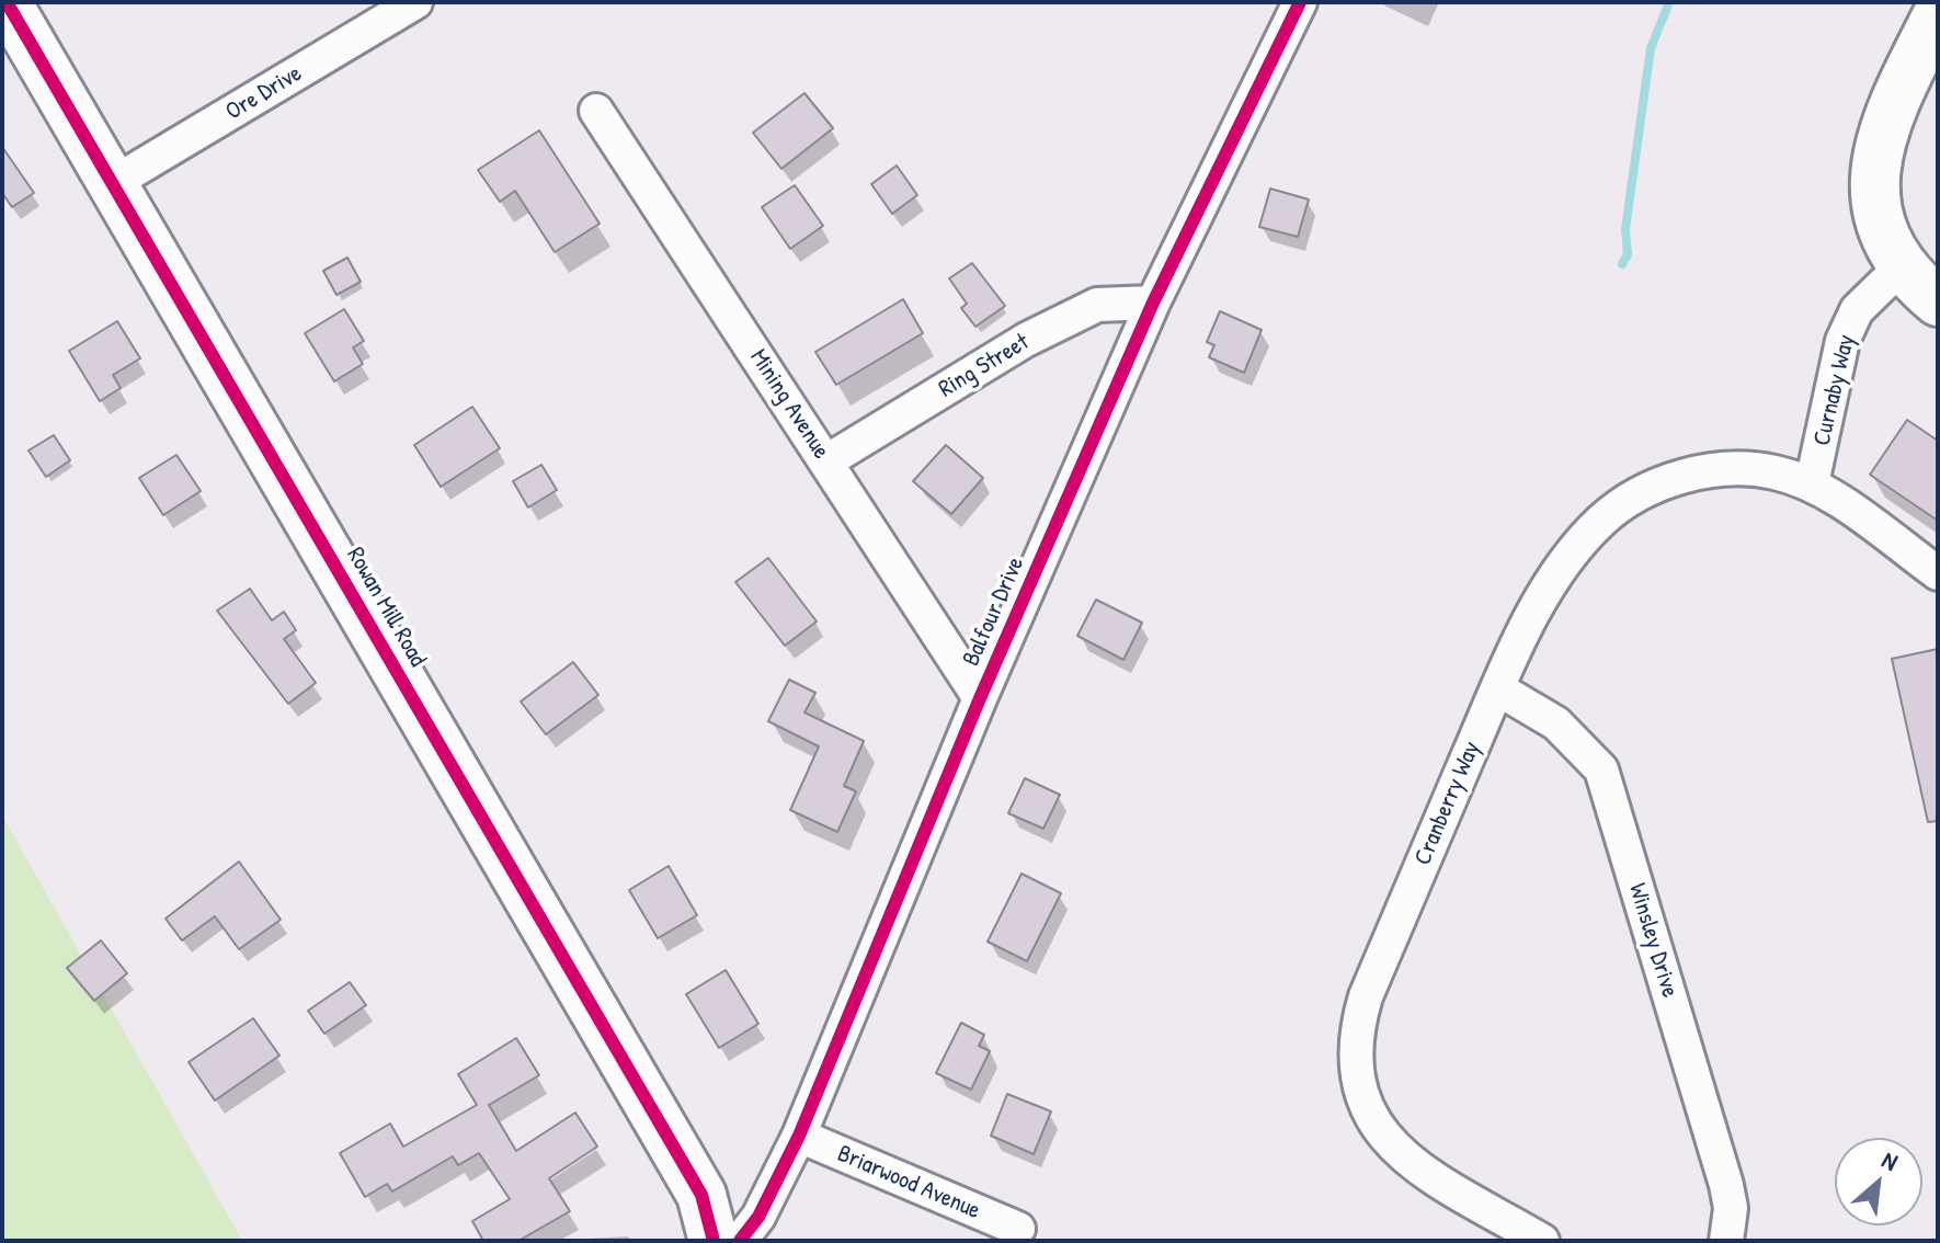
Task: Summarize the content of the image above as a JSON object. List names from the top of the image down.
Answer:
{
  "streets": {
    "street": [
      "Ore Drive",
      "Ring Street",
      "Curnaby Way",
      "Mining Avenue",
      "Rowan Mill Road",
      "Balfour Drive",
      "Cranberry Way",
      "Winsley Drive",
      "Briarwood Avenue"
    ]
  },
  "crossings": [
    ["Ore Drive", "Rowan Mill Road"],
    ["Ring Street", "Mining Avenue"],
    ["Ring Street", "Balfour Drive"],
    ["Curnaby Way", "Cranberry Way"],
    ["Mining Avenue", "Balfour Drive"],
    ["Balfour Drive", "Briarwood Avenue"],
    ["Cranberry Way", "Winsley Drive"]
  ],
  "north": "top right"
}
